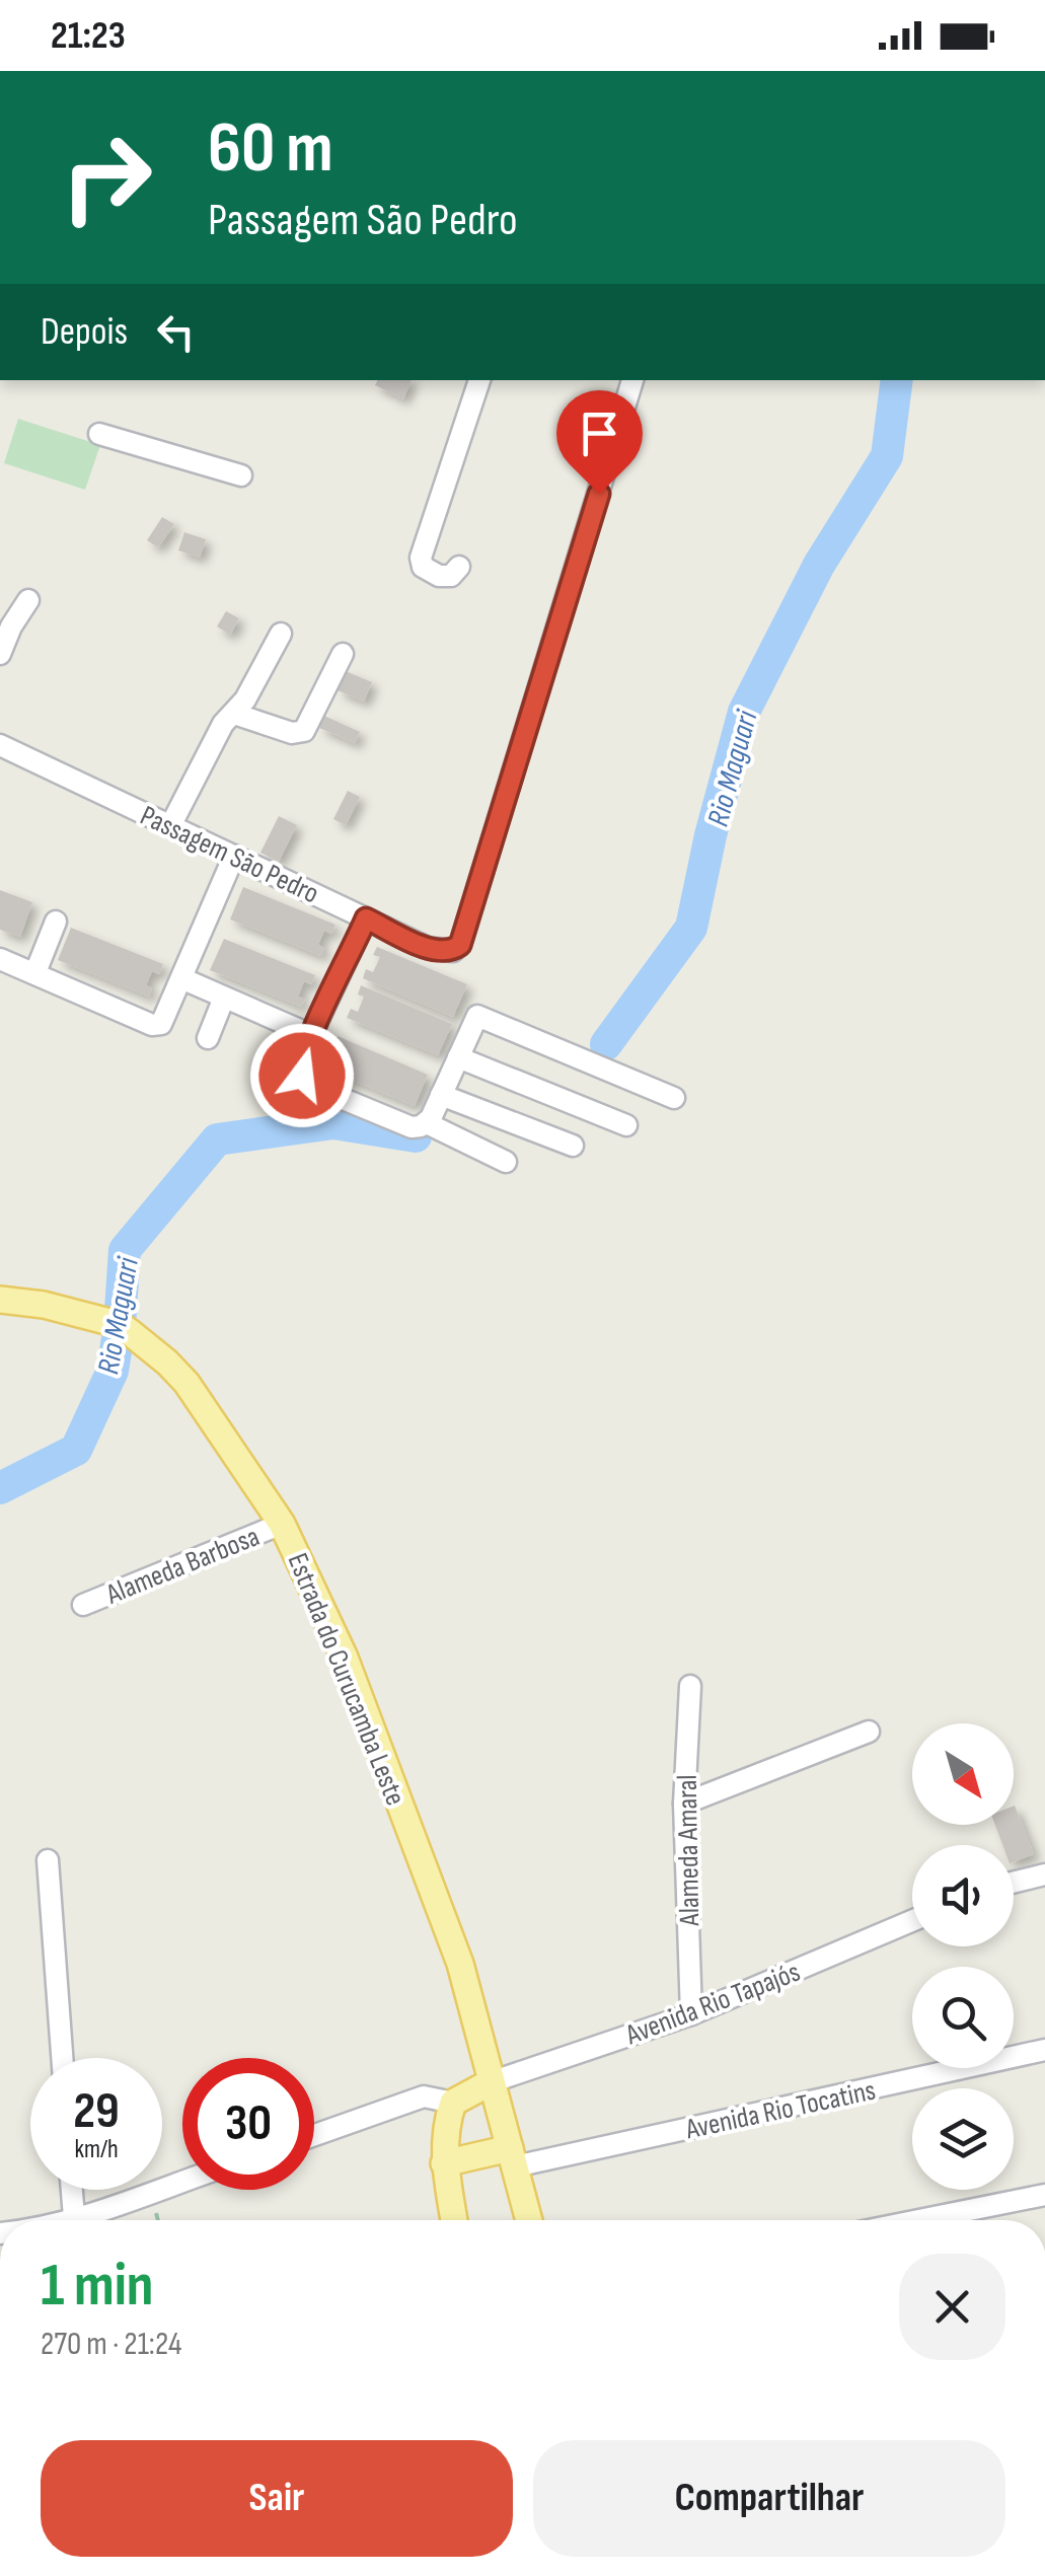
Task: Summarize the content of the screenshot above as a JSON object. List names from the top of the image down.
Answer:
{
  "streets": {
    "main road": ["Estrada do Curucamba Leste"],
    "street": [
      "Passagem São Pedro",
      "Alameda Barbosa",
      "Alameda Amaral",
      "Avenida Rio Tapajós",
      "Avenida Rio Tocatins"
    ]
  },
  "crossings": [
    ["Alameda Barbosa", "Estrada do Curucamba Leste"],
    ["Estrada do Curucamba Leste", "Avenida Rio Tapajós"],
    ["Estrada do Curucamba Leste", "Avenida Rio Tocatins"],
    ["Alameda Amaral", "Avenida Rio Tapajós"]
  ],
  "water": ["Rio Maguari"],
  "north": "bottom right",
  "page": {
    "status": "21:23",
    "turn": ["60 m", "Passagem São Pedro"],
    "then": "Depois",
    "speed": "29 km/h",
    "limit": "30",
    "heading": ["1 min", "270 m · 21:24"],
    "buttons": ["Sair", "Compartilhar"]
  }
}
